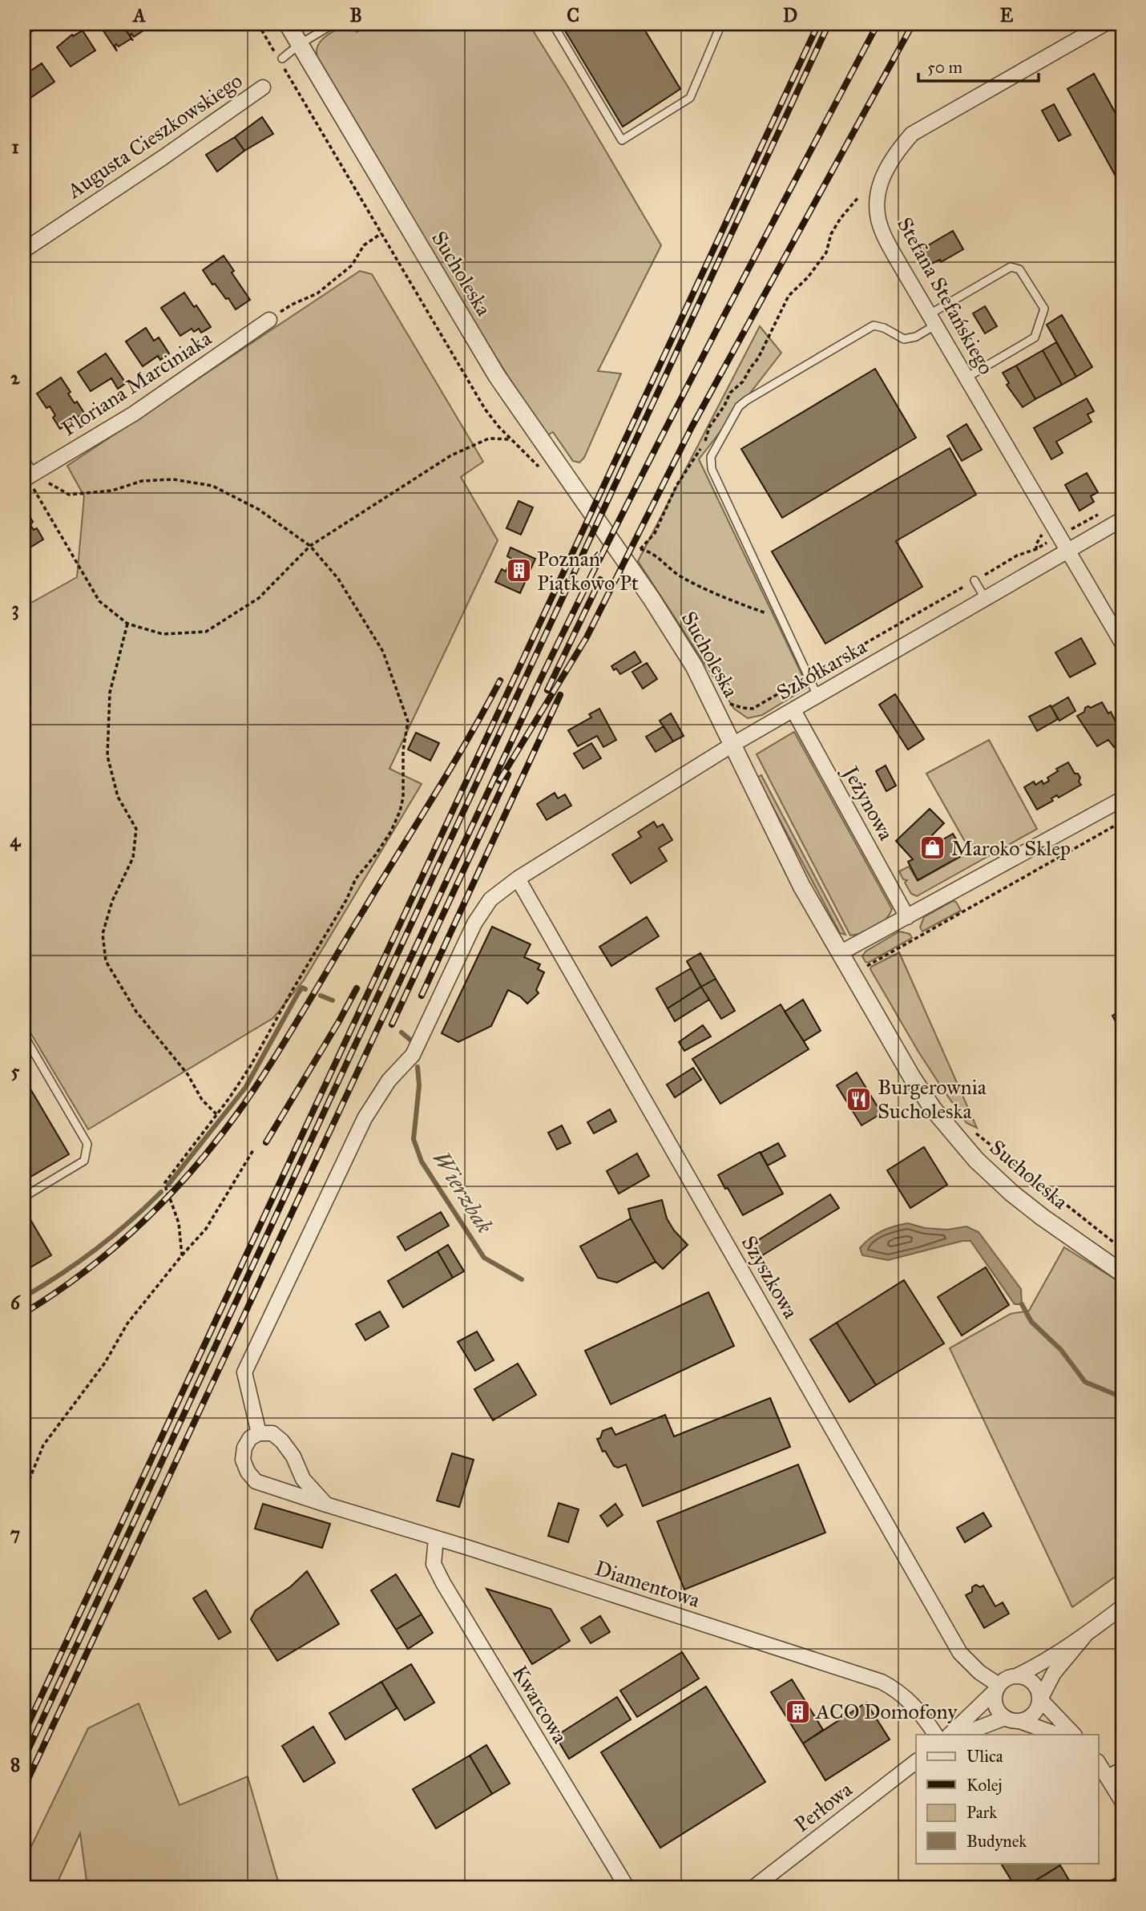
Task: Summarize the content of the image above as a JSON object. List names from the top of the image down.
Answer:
{
  "streets": {
    "street": [
      "Augusta Cieszkowskiego",
      "Sucholeska",
      "Stefana Stefańskiego",
      "Floriana Marciniaka",
      "Szkółkarska",
      "Jeżynowa",
      "Szyszkowa",
      "Diamentowa",
      "Kwarcowa",
      "Perłowa"
    ]
  },
  "crossings": [
    ["Sucholeska", "Szkółkarska"],
    ["Stefana Stefańskiego", "Szkółkarska"],
    ["Szkółkarska", "Jeżynowa"],
    ["Szkółkarska", "Szyszkowa"],
    ["Szkółkarska", "Diamentowa"],
    ["Diamentowa", "Kwarcowa"]
  ],
  "water": ["Wierzbak"],
  "places": {
    "building": ["Poznań Piątkowo Pt", "ACO Domofony"],
    "shop": ["Maroko Sklep"],
    "restaurant": ["Burgerownia Sucholeska"]
  },
  "legend": [
    "Ulica",
    "Kolej",
    "Park",
    "Budynek"
  ],
  "scale_bar": "50 m",
  "grid": {
    "columns": [
      "A",
      "B",
      "C",
      "D",
      "E"
    ],
    "rows": [
      "1",
      "2",
      "3",
      "4",
      "5",
      "6",
      "7",
      "8"
    ]
  }
}
